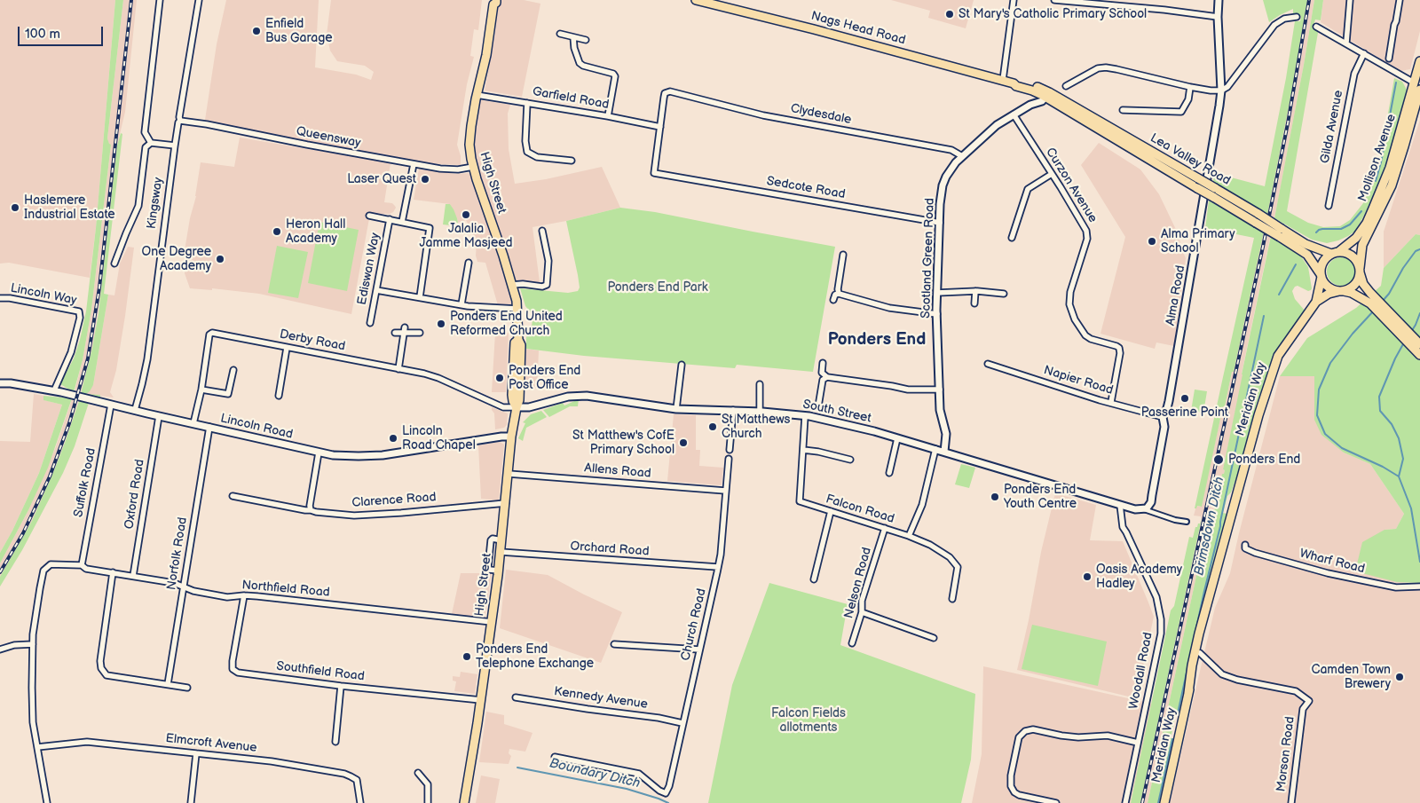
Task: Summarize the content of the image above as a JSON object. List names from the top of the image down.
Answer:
{
  "streets": {
    "main road": [
      "Nags Head Road",
      "Mollison Avenue",
      "Lea Valley Road",
      "High Street",
      "Meridian Way"
    ],
    "street": [
      "Garfield Road",
      "Clydesdale",
      "Gilda Avenue",
      "Queensway",
      "Curzon Avenue",
      "Sedcote Road",
      "Kingsway",
      "Scotland Green Road",
      "Ediswan Way",
      "Lincoln Way",
      "Alma Road",
      "Derby Road",
      "Napier Road",
      "South Street",
      "Lincoln Road",
      "Allens Road",
      "Suffolk Road",
      "Oxford Road",
      "Clarence Road",
      "Falcon Road",
      "Orchard Road",
      "Norfolk Road",
      "Wharf Road",
      "Nelson Road",
      "Northfield Road",
      "Church Road",
      "Woodall Road",
      "Southfield Road",
      "Kennedy Avenue",
      "Elmcroft Avenue",
      "Morson Road"
    ]
  },
  "crossings": [
    ["Nags Head Road", "Lea Valley Road"],
    ["Garfield Road", "Clydesdale"],
    ["Garfield Road", "High Street"],
    ["Garfield Road", "Sedcote Road"],
    ["Clydesdale", "Sedcote Road"],
    ["Clydesdale", "Scotland Green Road"],
    ["Queensway", "High Street"],
    ["Queensway", "Kingsway"],
    ["Mollison Avenue", "Lea Valley Road"],
    ["Mollison Avenue", "Meridian Way"],
    ["Lea Valley Road", "Scotland Green Road"],
    ["Lea Valley Road", "Meridian Way"],
    ["High Street", "Derby Road"],
    ["High Street", "South Street"],
    ["High Street", "Lincoln Road"],
    ["High Street", "Allens Road"],
    ["High Street", "Clarence Road"],
    ["High Street", "Orchard Road"],
    ["High Street", "Northfield Road"],
    ["High Street", "Southfield Road"],
    ["Curzon Avenue", "Scotland Green Road"],
    ["Curzon Avenue", "Napier Road"],
    ["Sedcote Road", "Scotland Green Road"],
    ["Kingsway", "Lincoln Road"],
    ["Scotland Green Road", "South Street"],
    ["Lincoln Way", "Lincoln Road"],
    ["Alma Road", "Napier Road"],
    ["Alma Road", "South Street"],
    ["Derby Road", "South Street"],
    ["Derby Road", "Lincoln Road"],
    ["Meridian Way", "Morson Road"],
    ["South Street", "Falcon Road"],
    ["South Street", "Woodall Road"],
    ["Lincoln Road", "Suffolk Road"],
    ["Lincoln Road", "Oxford Road"],
    ["Lincoln Road", "Norfolk Road"],
    ["Allens Road", "Church Road"],
    ["Suffolk Road", "Northfield Road"],
    ["Oxford Road", "Northfield Road"],
    ["Falcon Road", "Nelson Road"],
    ["Orchard Road", "Church Road"],
    ["Norfolk Road", "Northfield Road"],
    ["Northfield Road", "Southfield Road"],
    ["Church Road", "Kennedy Avenue"]
  ],
  "districts": ["Ponders End"],
  "water": ["Brimsdown Ditch", "Boundary Ditch"],
  "parks": ["Ponders End Park", "Falcon Fields allotments"],
  "places": [
    "St Mary's Catholic Primary School",
    "Enfield Bus Garage",
    "Laser Quest",
    "Haslemere Industrial Estate",
    "Jalalia Jamme Masjeed",
    "Heron Hall Academy",
    "Alma Primary School",
    "One Degree Academy",
    "Ponders End United Reformed Church",
    "Ponders End Post Office",
    "Passerine Point",
    "St Matthews Church",
    "Lincoln Road Chapel",
    "St Matthew's CofE Primary School",
    "Ponders End",
    "Ponders End Youth Centre",
    "Oasis Academy Hadley",
    "Ponders End Telephone Exchange",
    "Camden Town Brewery"
  ],
  "scale_bar": "100 m"
}
